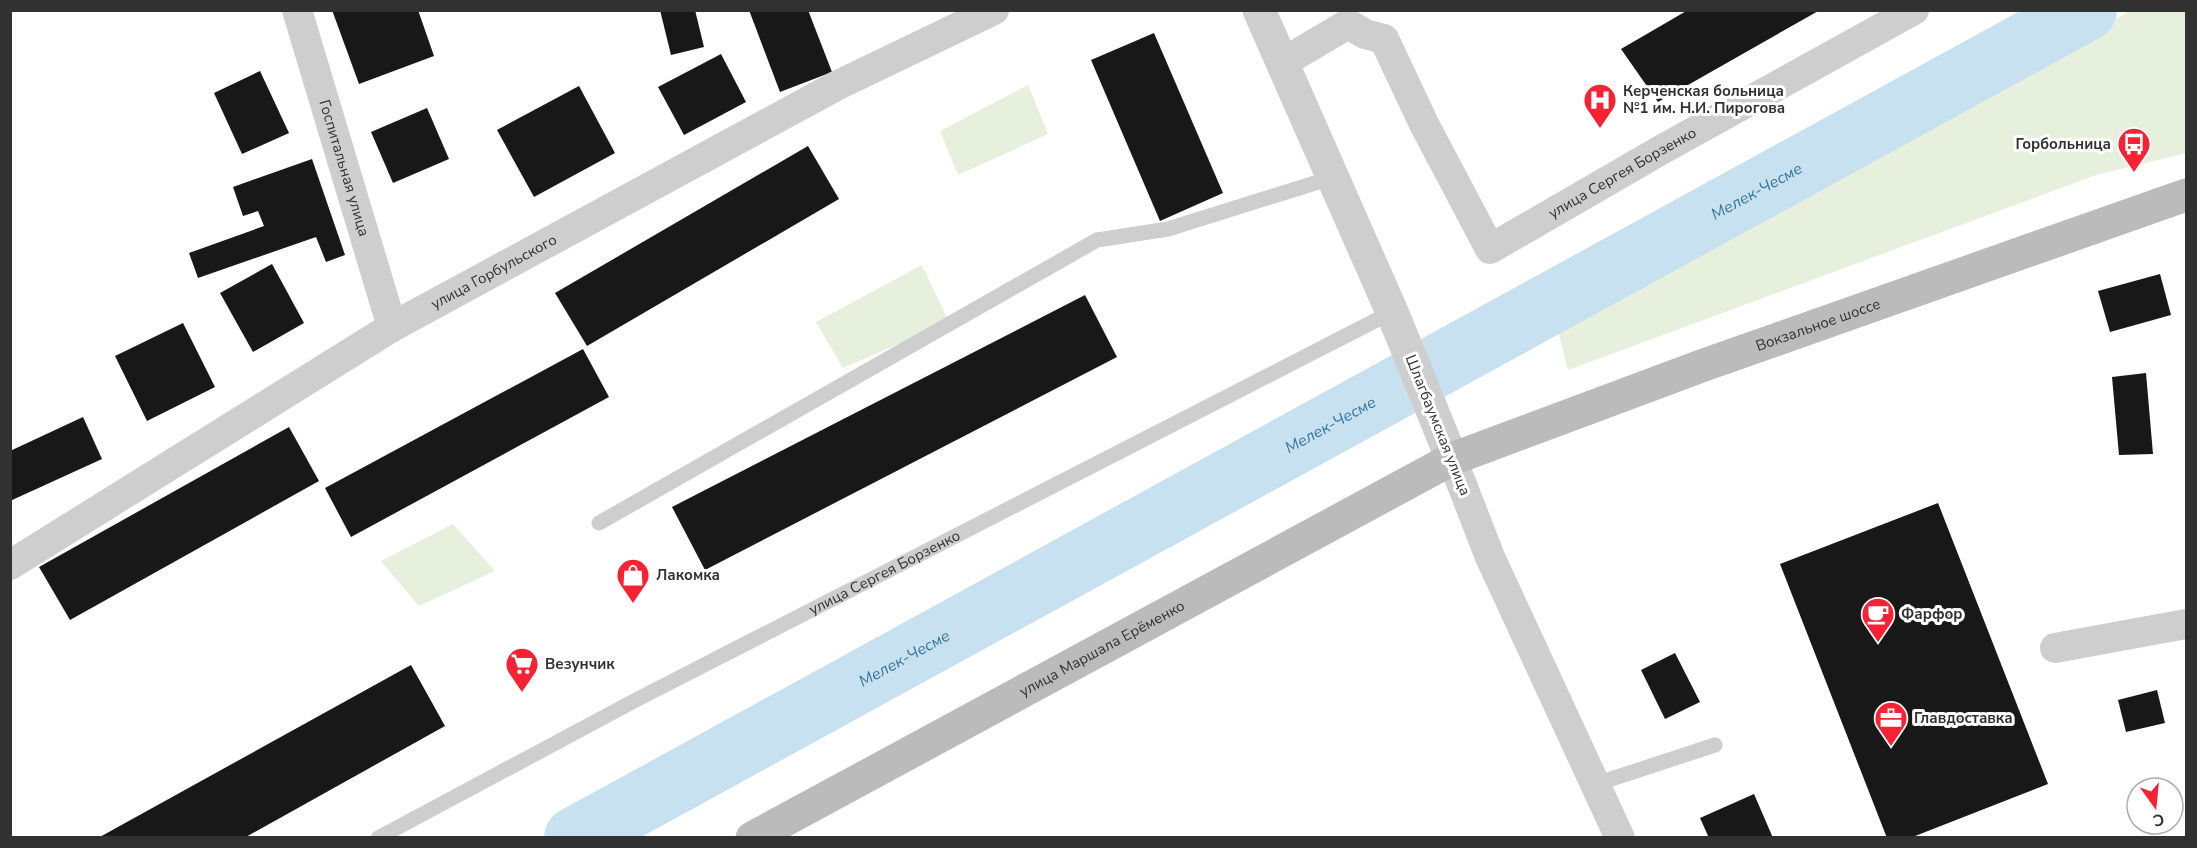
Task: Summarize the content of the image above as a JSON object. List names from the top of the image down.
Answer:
{
  "streets": {
    "main road": ["Вокзальное шоссе", "улица Маршала Ерёменко"],
    "street": [
      "Госпитальная улица",
      "улица Сергея Борзенко",
      "улица Горбульского",
      "Шлагбаумская улица"
    ]
  },
  "crossings": [
    ["Госпитальная улица", "улица Горбульского"],
    ["улица Сергея Борзенко", "Шлагбаумская улица"],
    ["Вокзальное шоссе", "Шлагбаумская улица"],
    ["Вокзальное шоссе", "улица Маршала Ерёменко"],
    ["Шлагбаумская улица", "улица Маршала Ерёменко"]
  ],
  "water": ["Мелек-Чесме"],
  "places": {
    "hospital": ["Керченская больница №1 им. Н.И. Пирогова"],
    "bus stop": ["Горбольница"],
    "shop": ["Лакомка"],
    "cafe": ["Фарфор"],
    "supermarket": ["Везунчик"],
    "office": ["Главдоставка"]
  },
  "north": "bottom"
}
